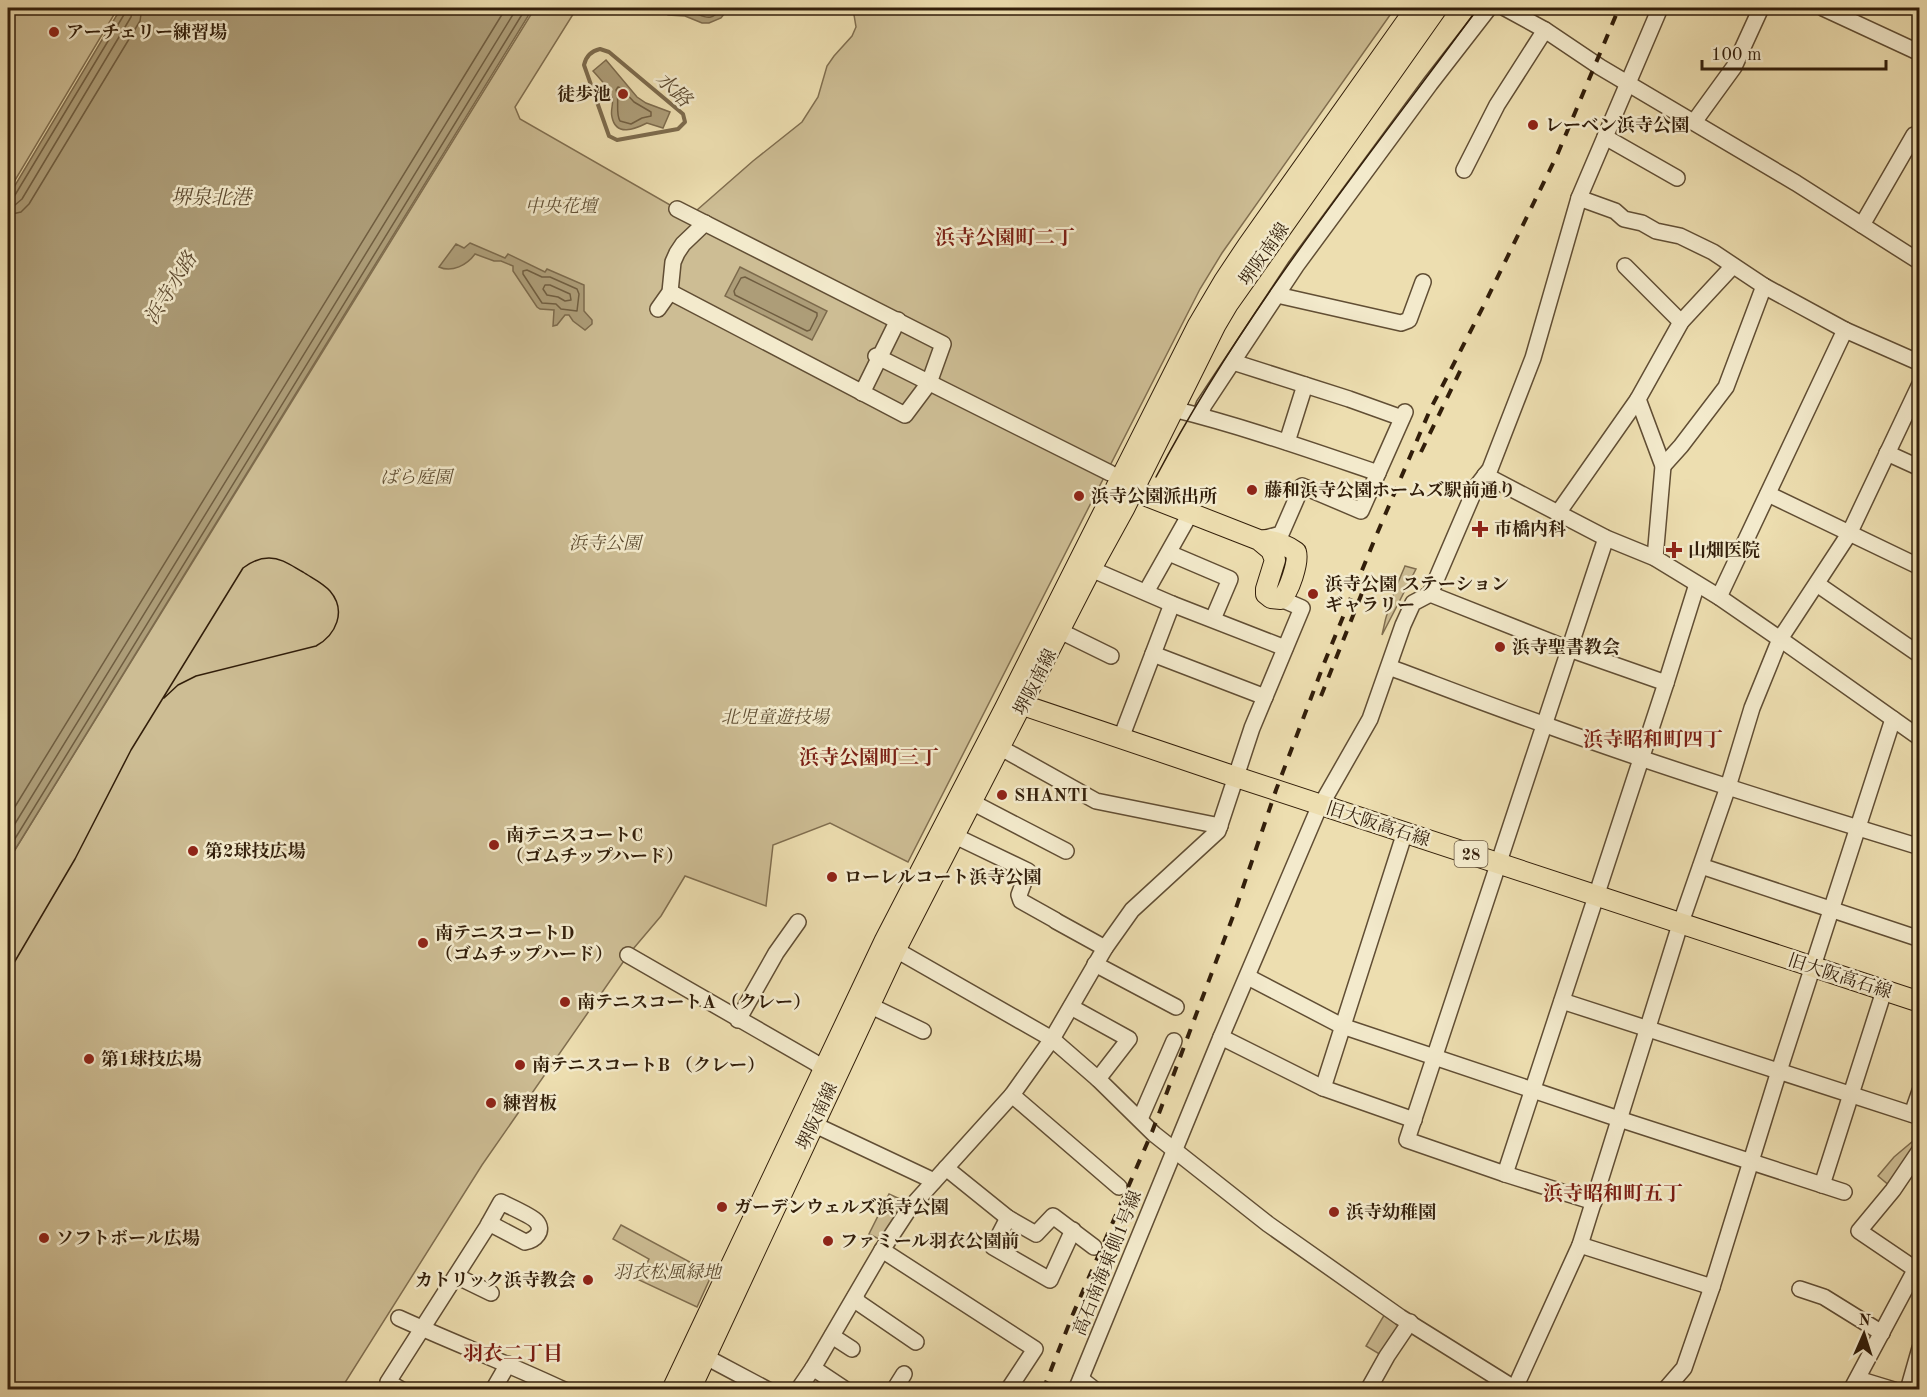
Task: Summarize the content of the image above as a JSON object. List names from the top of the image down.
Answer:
{
  "streets": {
    "main road": ["堺阪南線", "旧大阪高石線", "28"],
    "street": ["高石南海東側1号線"]
  },
  "crossings": [
    ["堺阪南線", "旧大阪高石線"],
    ["旧大阪高石線", "高石南海東側1号線"]
  ],
  "districts": [
    "浜寺公園町二丁",
    "浜寺昭和町四丁",
    "浜寺公園町三丁",
    "浜寺昭和町五丁",
    "羽衣二丁目"
  ],
  "water": ["水路", "堺泉北港", "浜寺水路"],
  "parks": [
    "中央花壇",
    "ばら庭園",
    "浜寺公園",
    "北児童遊技場",
    "羽衣松風緑地"
  ],
  "places": {
    "other": [
      "アーチェリー練習場",
      "徒歩池",
      "レーベン浜寺公園",
      "藤和浜寺公園ホームズ駅前通り",
      "浜寺公園派出所",
      "浜寺公園 ステーション ギャラリー",
      "浜寺聖書教会",
      "SHANTI",
      "南テニスコートC （ゴムチップハード）",
      "第2球技広場",
      "ローレルコート浜寺公園",
      "南テニスコートD （ゴムチップハード）",
      "南テニスコートA （クレー）",
      "第1球技広場",
      "南テニスコートB （クレー）",
      "練習板",
      "ガーデンウェルズ浜寺公園",
      "浜寺幼稚園",
      "ソフトボール広場",
      "ファミール羽衣公園前",
      "カトリック浜寺教会"
    ],
    "health": ["市橋内科", "山畑医院"]
  },
  "scale_bar": "100 m",
  "north": "top"
}
